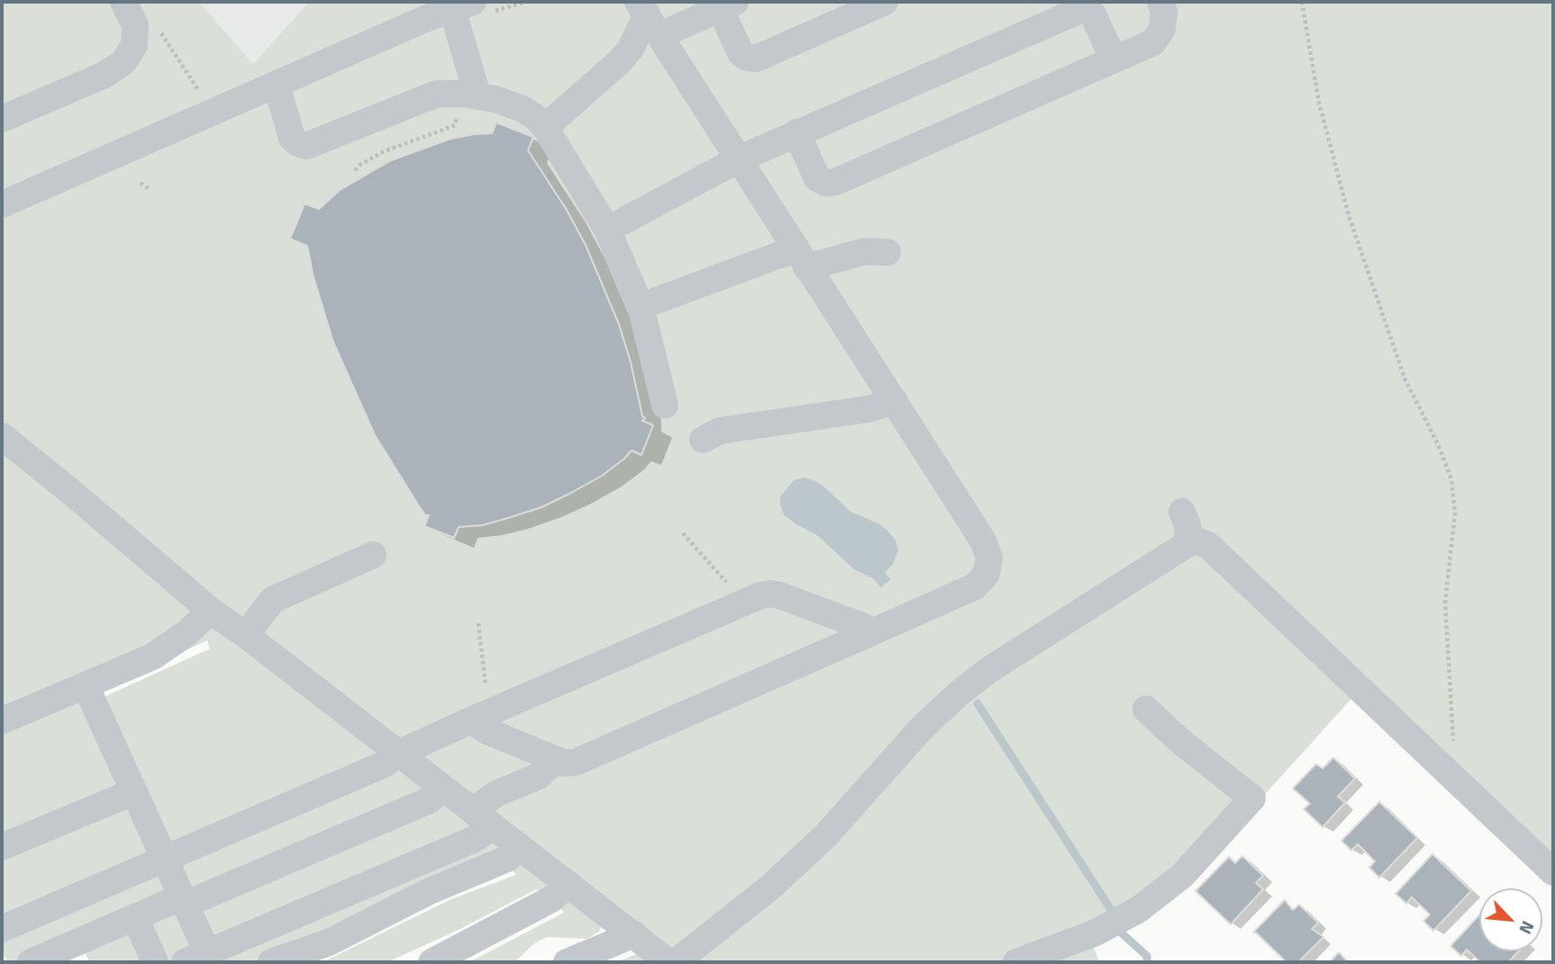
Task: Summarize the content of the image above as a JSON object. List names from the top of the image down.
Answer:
{
  "north": "bottom right"
}
